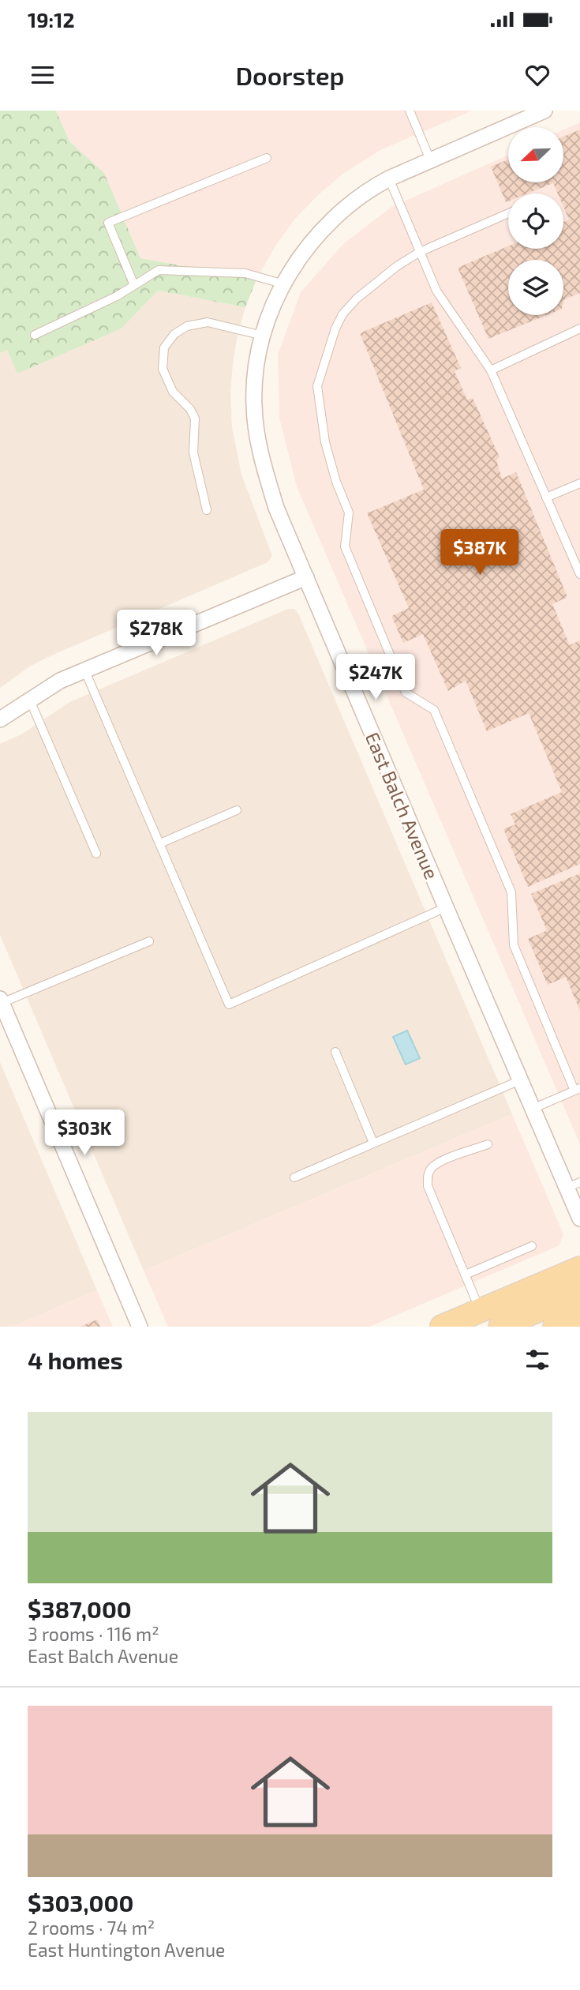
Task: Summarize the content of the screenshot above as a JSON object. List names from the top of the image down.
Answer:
{
  "streets": {
    "street": ["East Balch Avenue"]
  },
  "north": "bottom left",
  "page": {
    "status": "19:12",
    "header": "Doorstep",
    "price": [
      "$387K",
      "$278K",
      "$247K",
      "$303K"
    ],
    "heading": "4 homes",
    "list": [
      {
        "name": "$387,000",
        "note": "3 rooms · 116 m² · East Balch Avenue"
      },
      {
        "name": "$303,000",
        "note": "2 rooms · 74 m² · East Huntington Avenue"
      }
    ]
  }
}
